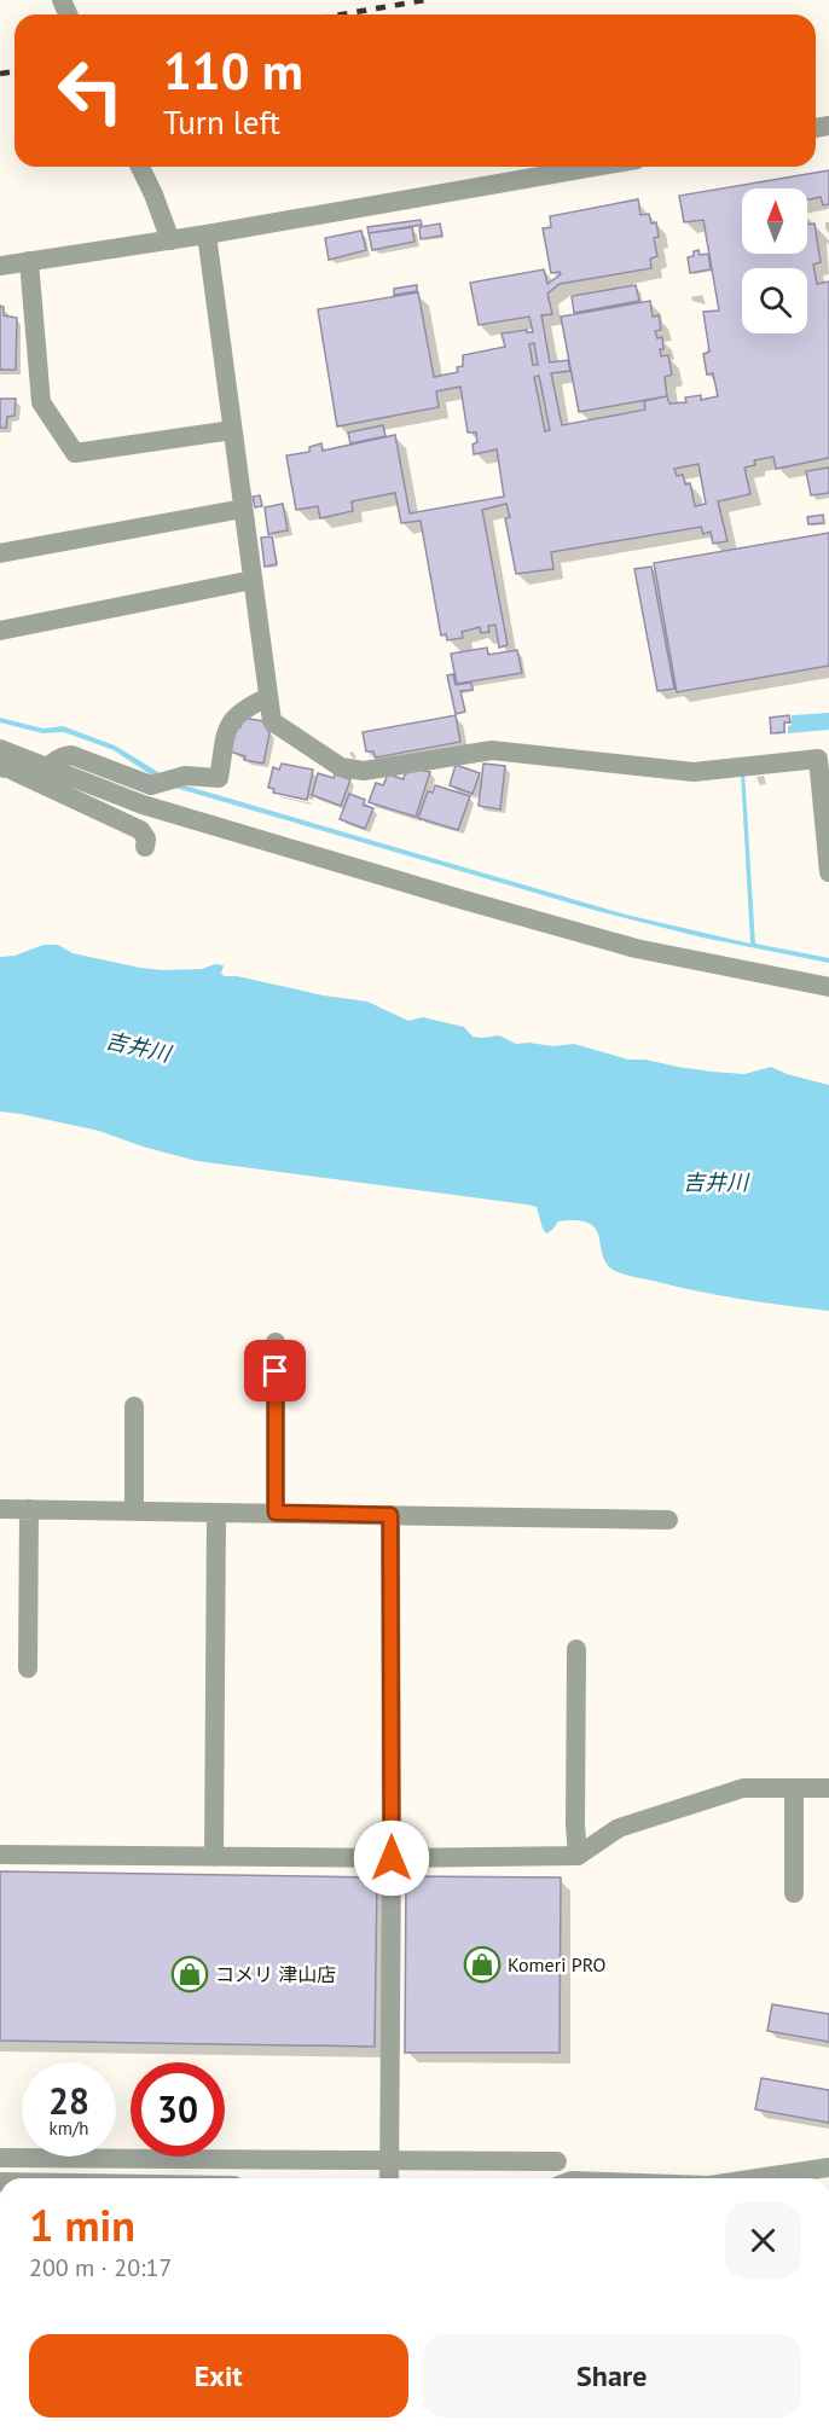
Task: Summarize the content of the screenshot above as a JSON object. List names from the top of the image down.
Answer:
{
  "water": ["吉井川"],
  "places": {
    "shop": ["Komeri PRO", "コメリ 津山店"]
  },
  "north": "top",
  "page": {
    "turn": ["110 m", "Turn left"],
    "speed": "28 km/h",
    "limit": "30",
    "heading": ["1 min", "200 m · 20:17"],
    "buttons": ["Exit", "Share"]
  }
}
